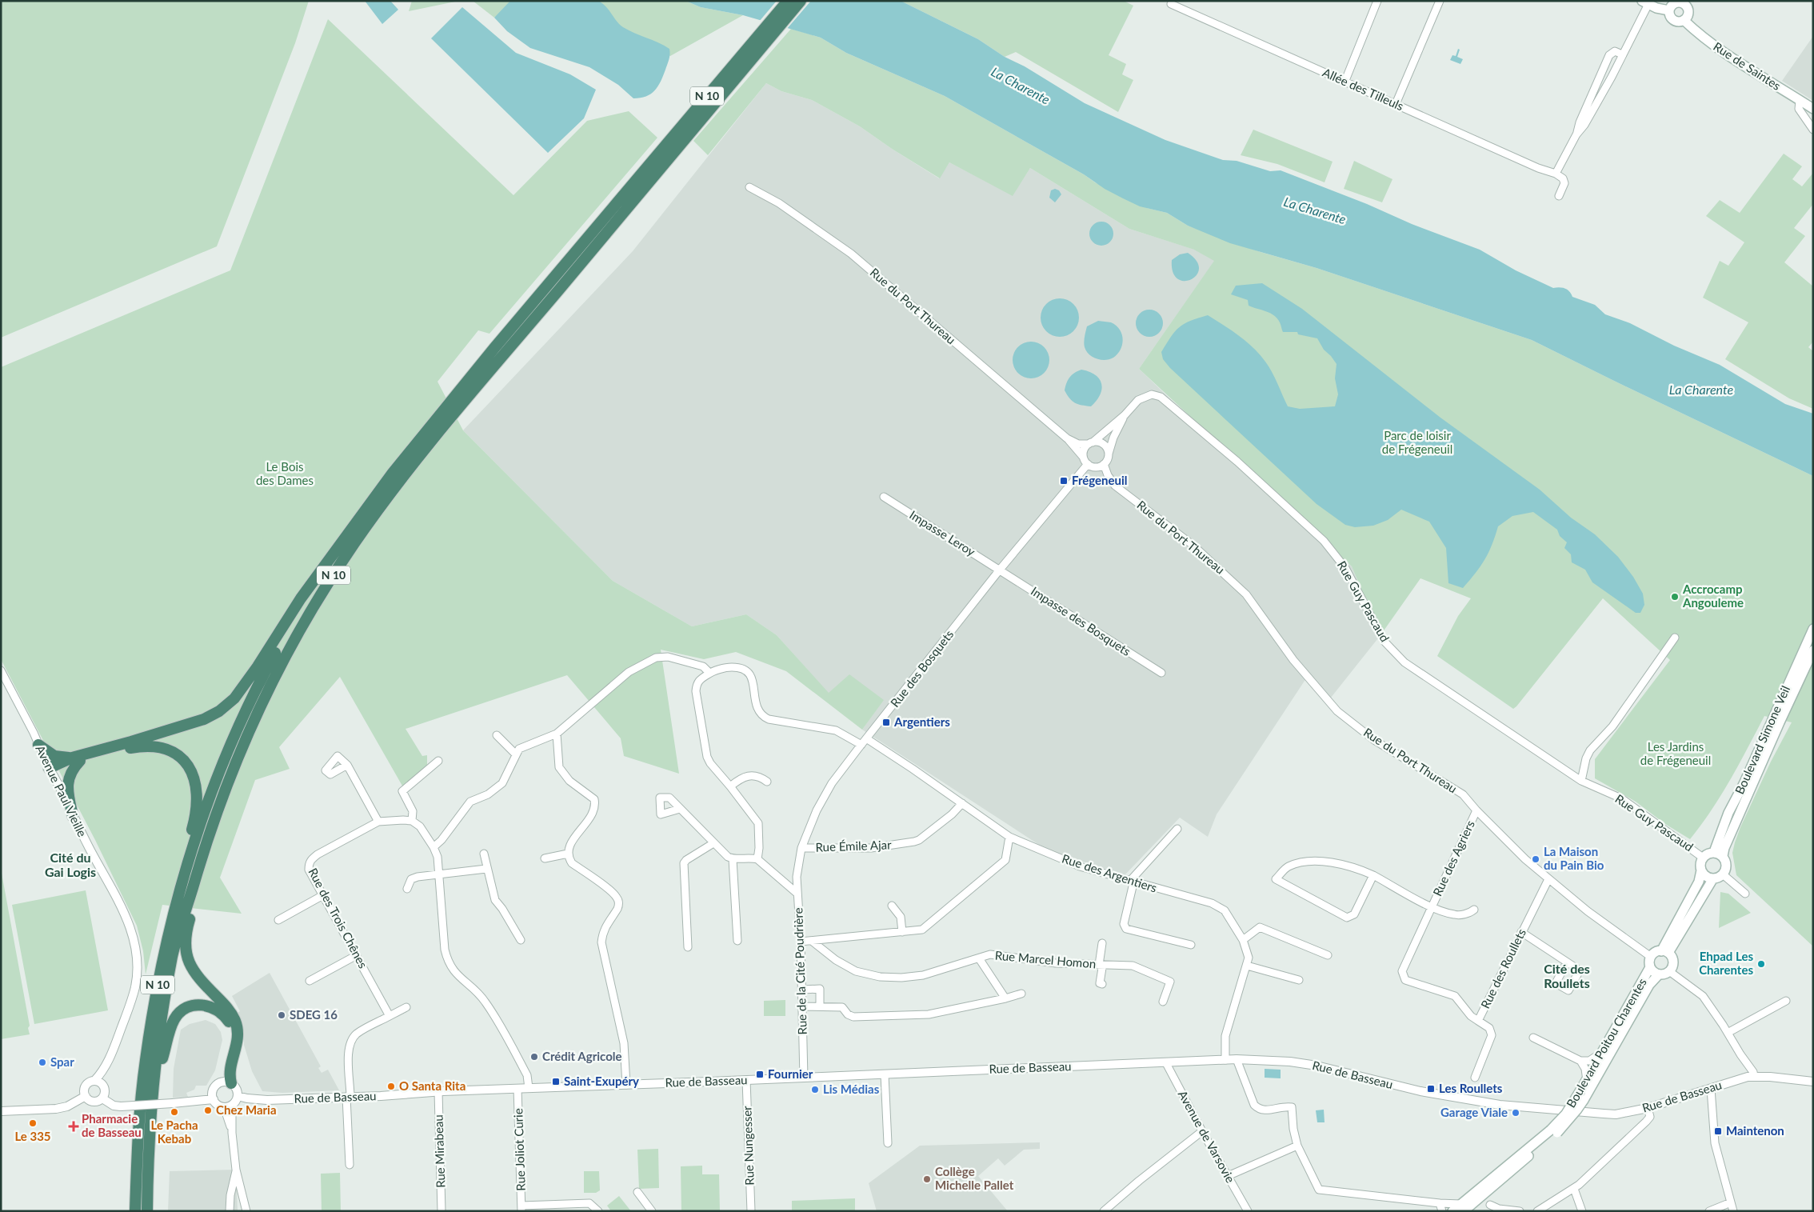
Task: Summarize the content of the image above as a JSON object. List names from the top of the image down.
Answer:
{
  "streets": {
    "highway": ["N 10"],
    "main road": ["Rue de Saintes", "Boulevard Simone Veil", "Boulevard Poitou Charentes"],
    "street": [
      "Allée des Tilleuls",
      "Rue du Port Thureau",
      "Impasse Leroy",
      "Rue Guy Pascaud",
      "Impasse des Bosquets",
      "Rue des Bosquets",
      "Avenue Paul Vieille",
      "Rue Émile Ajar",
      "Rue des Agriers",
      "Rue des Argentiers",
      "Rue des Trois Chênes",
      "Rue Marcel Homon",
      "Rue des Roullets",
      "Rue de la Cité Poudrière",
      "Rue de Basseau",
      "Avenue de Varsovie",
      "Rue Nungesser",
      "Rue Joliot Curie",
      "Rue Mirabeau"
    ]
  },
  "crossings": [
    ["Rue du Port Thureau", "Rue Guy Pascaud"],
    ["Rue du Port Thureau", "Rue des Bosquets"],
    ["Rue du Port Thureau", "Rue des Agriers"],
    ["Rue du Port Thureau", "Rue des Roullets"],
    ["Rue du Port Thureau", "Boulevard Poitou Charentes"],
    ["Impasse Leroy", "Impasse des Bosquets"],
    ["Impasse Leroy", "Rue des Bosquets"],
    ["Rue Guy Pascaud", "Rue des Bosquets"],
    ["Rue Guy Pascaud", "Boulevard Simone Veil"],
    ["Impasse des Bosquets", "Rue des Bosquets"],
    ["Rue des Bosquets", "Rue Émile Ajar"],
    ["Rue des Bosquets", "Rue des Argentiers"],
    ["Rue des Bosquets", "Rue de la Cité Poudrière"],
    ["Rue Émile Ajar", "Rue des Argentiers"],
    ["Rue des Agriers", "Rue des Roullets"],
    ["Rue des Argentiers", "Rue de Basseau"],
    ["Rue de la Cité Poudrière", "Rue de Basseau"],
    ["Rue de Basseau", "Avenue de Varsovie"],
    ["Rue de Basseau", "Rue Nungesser"],
    ["Rue de Basseau", "Rue Joliot Curie"],
    ["Rue de Basseau", "Rue Mirabeau"]
  ],
  "districts": ["Cité du Gai Logis", "Cité des Roullets"],
  "water": ["La Charente"],
  "parks": ["Parc de loisir de Frégeneuil", "Le Bois des Dames", "Les Jardins de Frégeneuil"],
  "places": {
    "transit": [
      "Frégeneuil",
      "Argentiers",
      "Fournier",
      "Saint-Exupéry",
      "Les Roullets",
      "Maintenon"
    ],
    "other": [
      "Accrocamp Angouleme",
      "La Maison du Pain Bio",
      "Ehpad Les Charentes",
      "SDEG 16",
      "Crédit Agricole",
      "Spar",
      "O Santa Rita",
      "Lis Médias",
      "Chez Maria",
      "Le Pacha Kebab",
      "Garage Viale",
      "Le 335",
      "Collège Michelle Pallet"
    ],
    "health": ["Pharmacie de Basseau"]
  }
}
